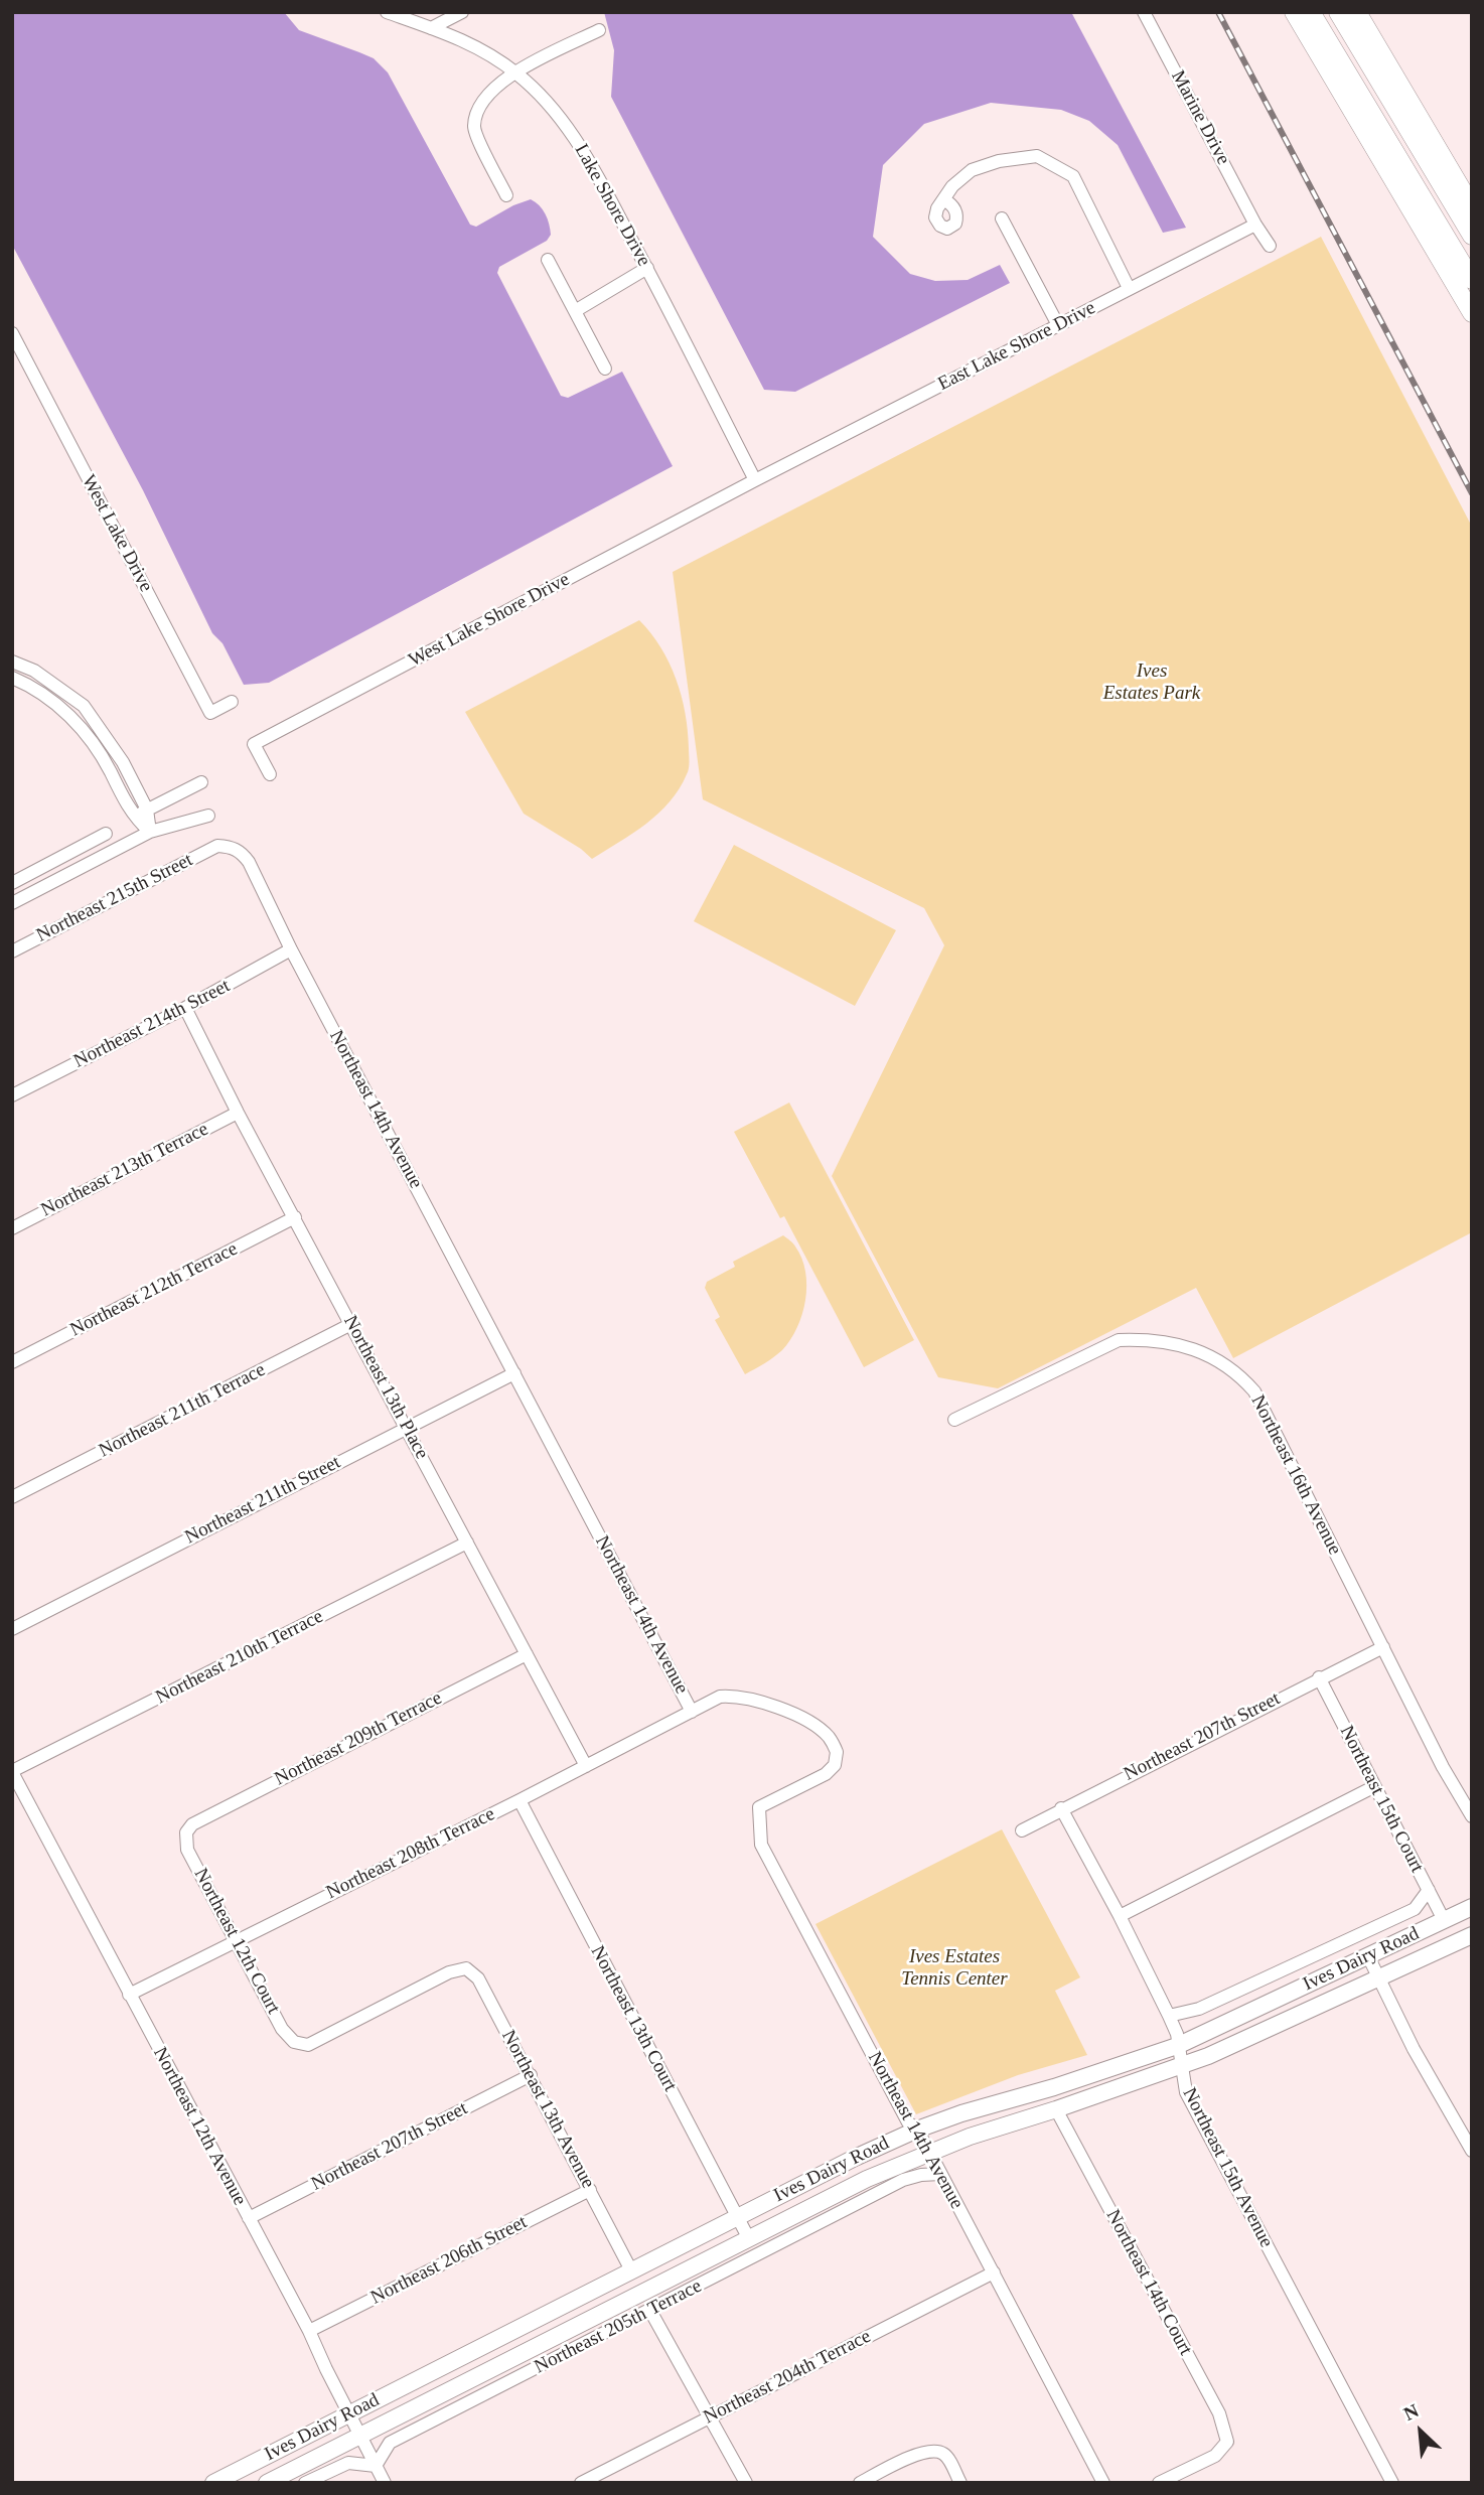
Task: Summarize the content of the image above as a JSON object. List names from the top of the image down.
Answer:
{
  "streets": {
    "main road": ["Ives Dairy Road"],
    "street": [
      "Marine Drive",
      "Lake Shore Drive",
      "East Lake Shore Drive",
      "West Lake Drive",
      "West Lake Shore Drive",
      "Northeast 215th Street",
      "Northeast 214th Street",
      "Northeast 14th Avenue",
      "Northeast 213th Terrace",
      "Northeast 212th Terrace",
      "Northeast 13th Place",
      "Northeast 211th Terrace",
      "Northeast 16th Avenue",
      "Northeast 211th Street",
      "Northeast 210th Terrace",
      "Northeast 207th Street",
      "Northeast 209th Terrace",
      "Northeast 15th Court",
      "Northeast 208th Terrace",
      "Northeast 12th Court",
      "Northeast 13th Court",
      "Northeast 13th Avenue",
      "Northeast 12th Avenue",
      "Northeast 15th Avenue",
      "Northeast 206th Street",
      "Northeast 14th Court",
      "Northeast 205th Terrace",
      "Northeast 204th Terrace"
    ]
  },
  "crossings": [
    ["Marine Drive", "East Lake Shore Drive"],
    ["Lake Shore Drive", "East Lake Shore Drive"],
    ["Lake Shore Drive", "West Lake Shore Drive"],
    ["East Lake Shore Drive", "West Lake Shore Drive"],
    ["Northeast 215th Street", "Northeast 14th Avenue"],
    ["Northeast 214th Street", "Northeast 14th Avenue"],
    ["Northeast 214th Street", "Northeast 13th Place"],
    ["Northeast 14th Avenue", "Northeast 211th Street"],
    ["Northeast 14th Avenue", "Northeast 208th Terrace"],
    ["Northeast 14th Avenue", "Ives Dairy Road"],
    ["Northeast 14th Avenue", "Northeast 205th Terrace"],
    ["Northeast 14th Avenue", "Northeast 204th Terrace"],
    ["Northeast 213th Terrace", "Northeast 13th Place"],
    ["Northeast 212th Terrace", "Northeast 13th Place"],
    ["Northeast 13th Place", "Northeast 211th Terrace"],
    ["Northeast 13th Place", "Northeast 211th Street"],
    ["Northeast 13th Place", "Northeast 210th Terrace"],
    ["Northeast 13th Place", "Northeast 209th Terrace"],
    ["Northeast 13th Place", "Northeast 208th Terrace"],
    ["Northeast 16th Avenue", "Northeast 207th Street"],
    ["Northeast 210th Terrace", "Northeast 12th Avenue"],
    ["Northeast 207th Street", "Northeast 15th Court"],
    ["Northeast 207th Street", "Northeast 13th Avenue"],
    ["Northeast 207th Street", "Northeast 12th Avenue"],
    ["Northeast 207th Street", "Northeast 15th Avenue"],
    ["Northeast 209th Terrace", "Northeast 12th Court"],
    ["Northeast 15th Court", "Ives Dairy Road"],
    ["Northeast 208th Terrace", "Northeast 12th Court"],
    ["Northeast 208th Terrace", "Northeast 13th Court"],
    ["Northeast 208th Terrace", "Northeast 12th Avenue"],
    ["Northeast 12th Court", "Northeast 13th Avenue"],
    ["Ives Dairy Road", "Northeast 13th Court"],
    ["Ives Dairy Road", "Northeast 13th Avenue"],
    ["Ives Dairy Road", "Northeast 12th Avenue"],
    ["Ives Dairy Road", "Northeast 15th Avenue"],
    ["Ives Dairy Road", "Northeast 14th Court"],
    ["Northeast 13th Avenue", "Northeast 206th Street"],
    ["Northeast 12th Avenue", "Northeast 206th Street"],
    ["Northeast 12th Avenue", "Northeast 205th Terrace"]
  ],
  "parks": ["Ives Estates Park", "Ives Estates Tennis Center"],
  "north": "top left"
}
